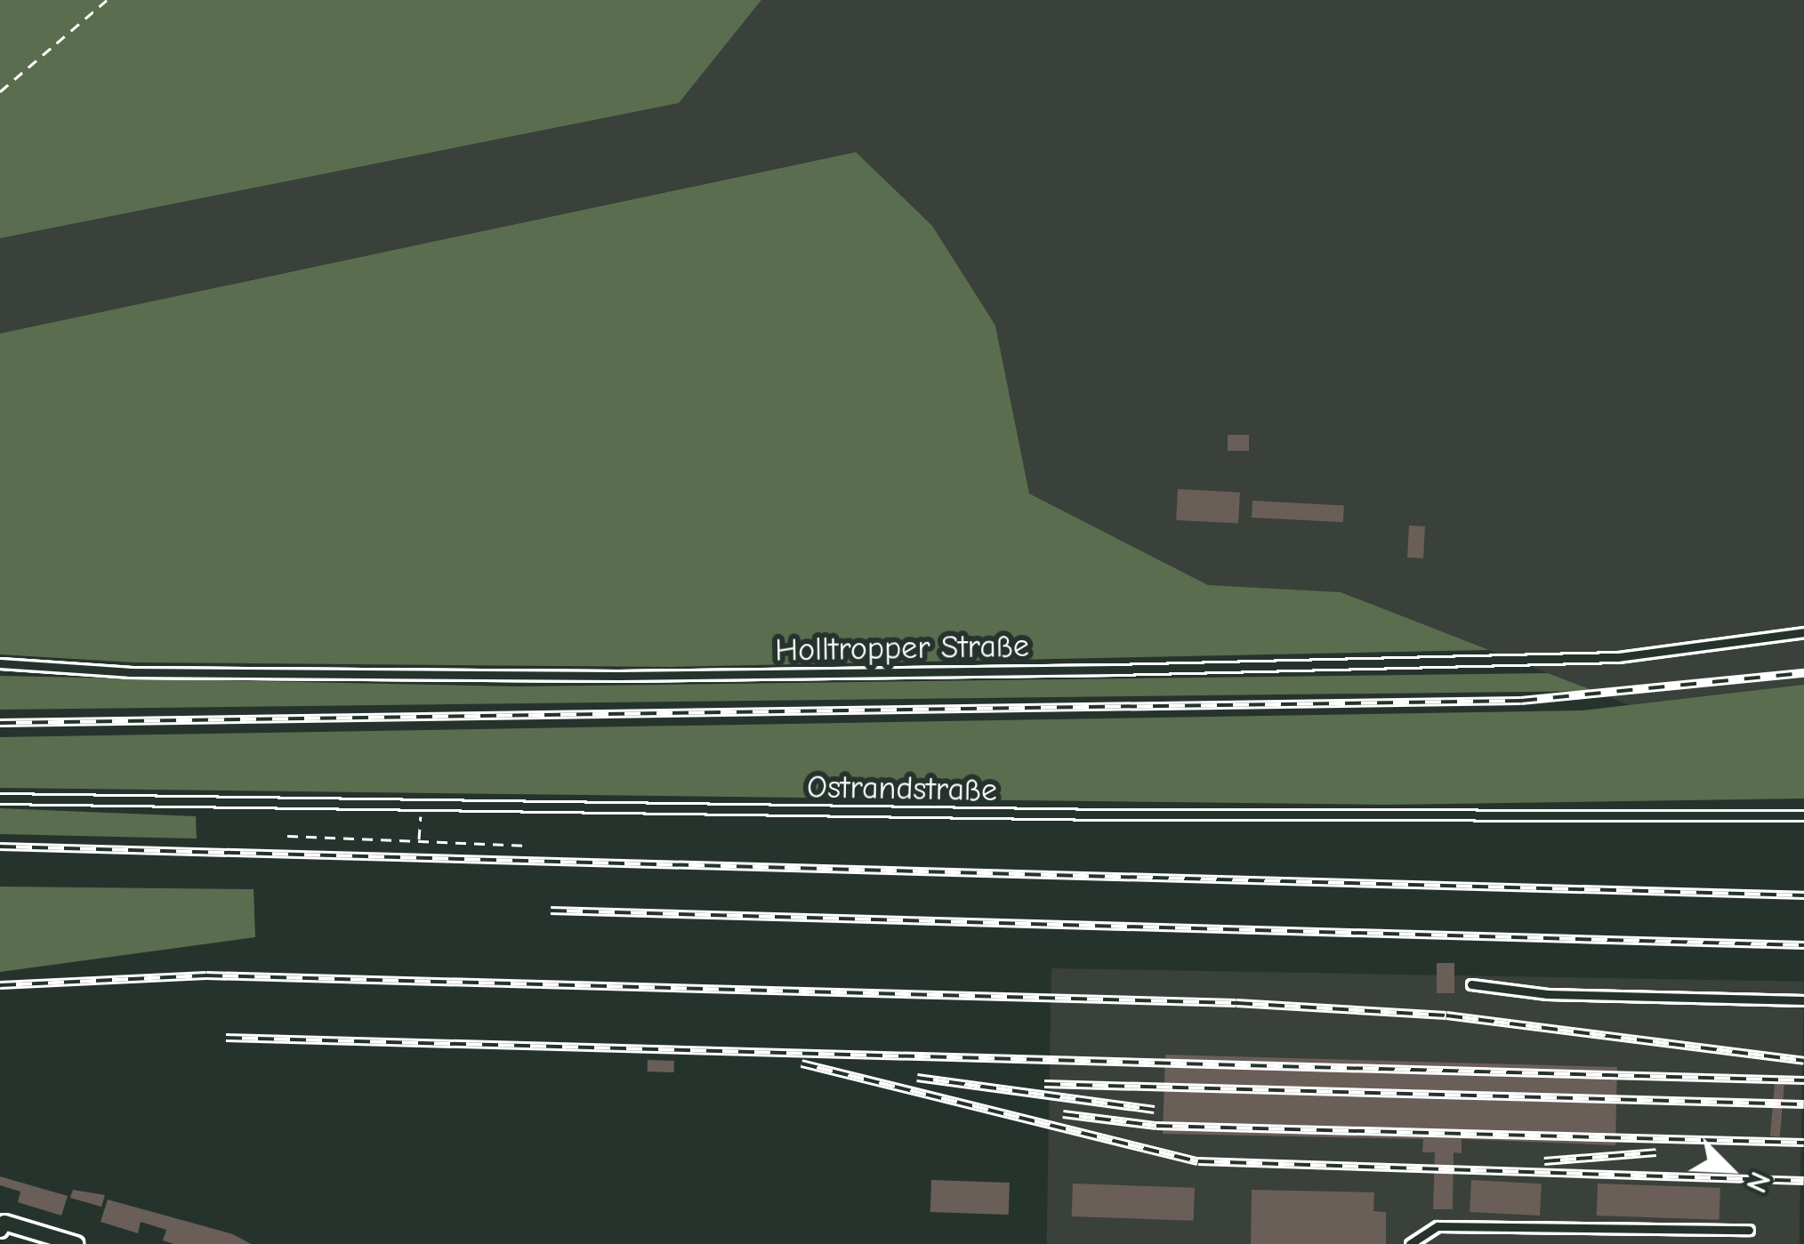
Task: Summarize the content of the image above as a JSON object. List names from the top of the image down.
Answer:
{
  "streets": {
    "lane": ["Holltropper Straße", "Ostrandstraße"]
  },
  "north": "bottom right"
}
